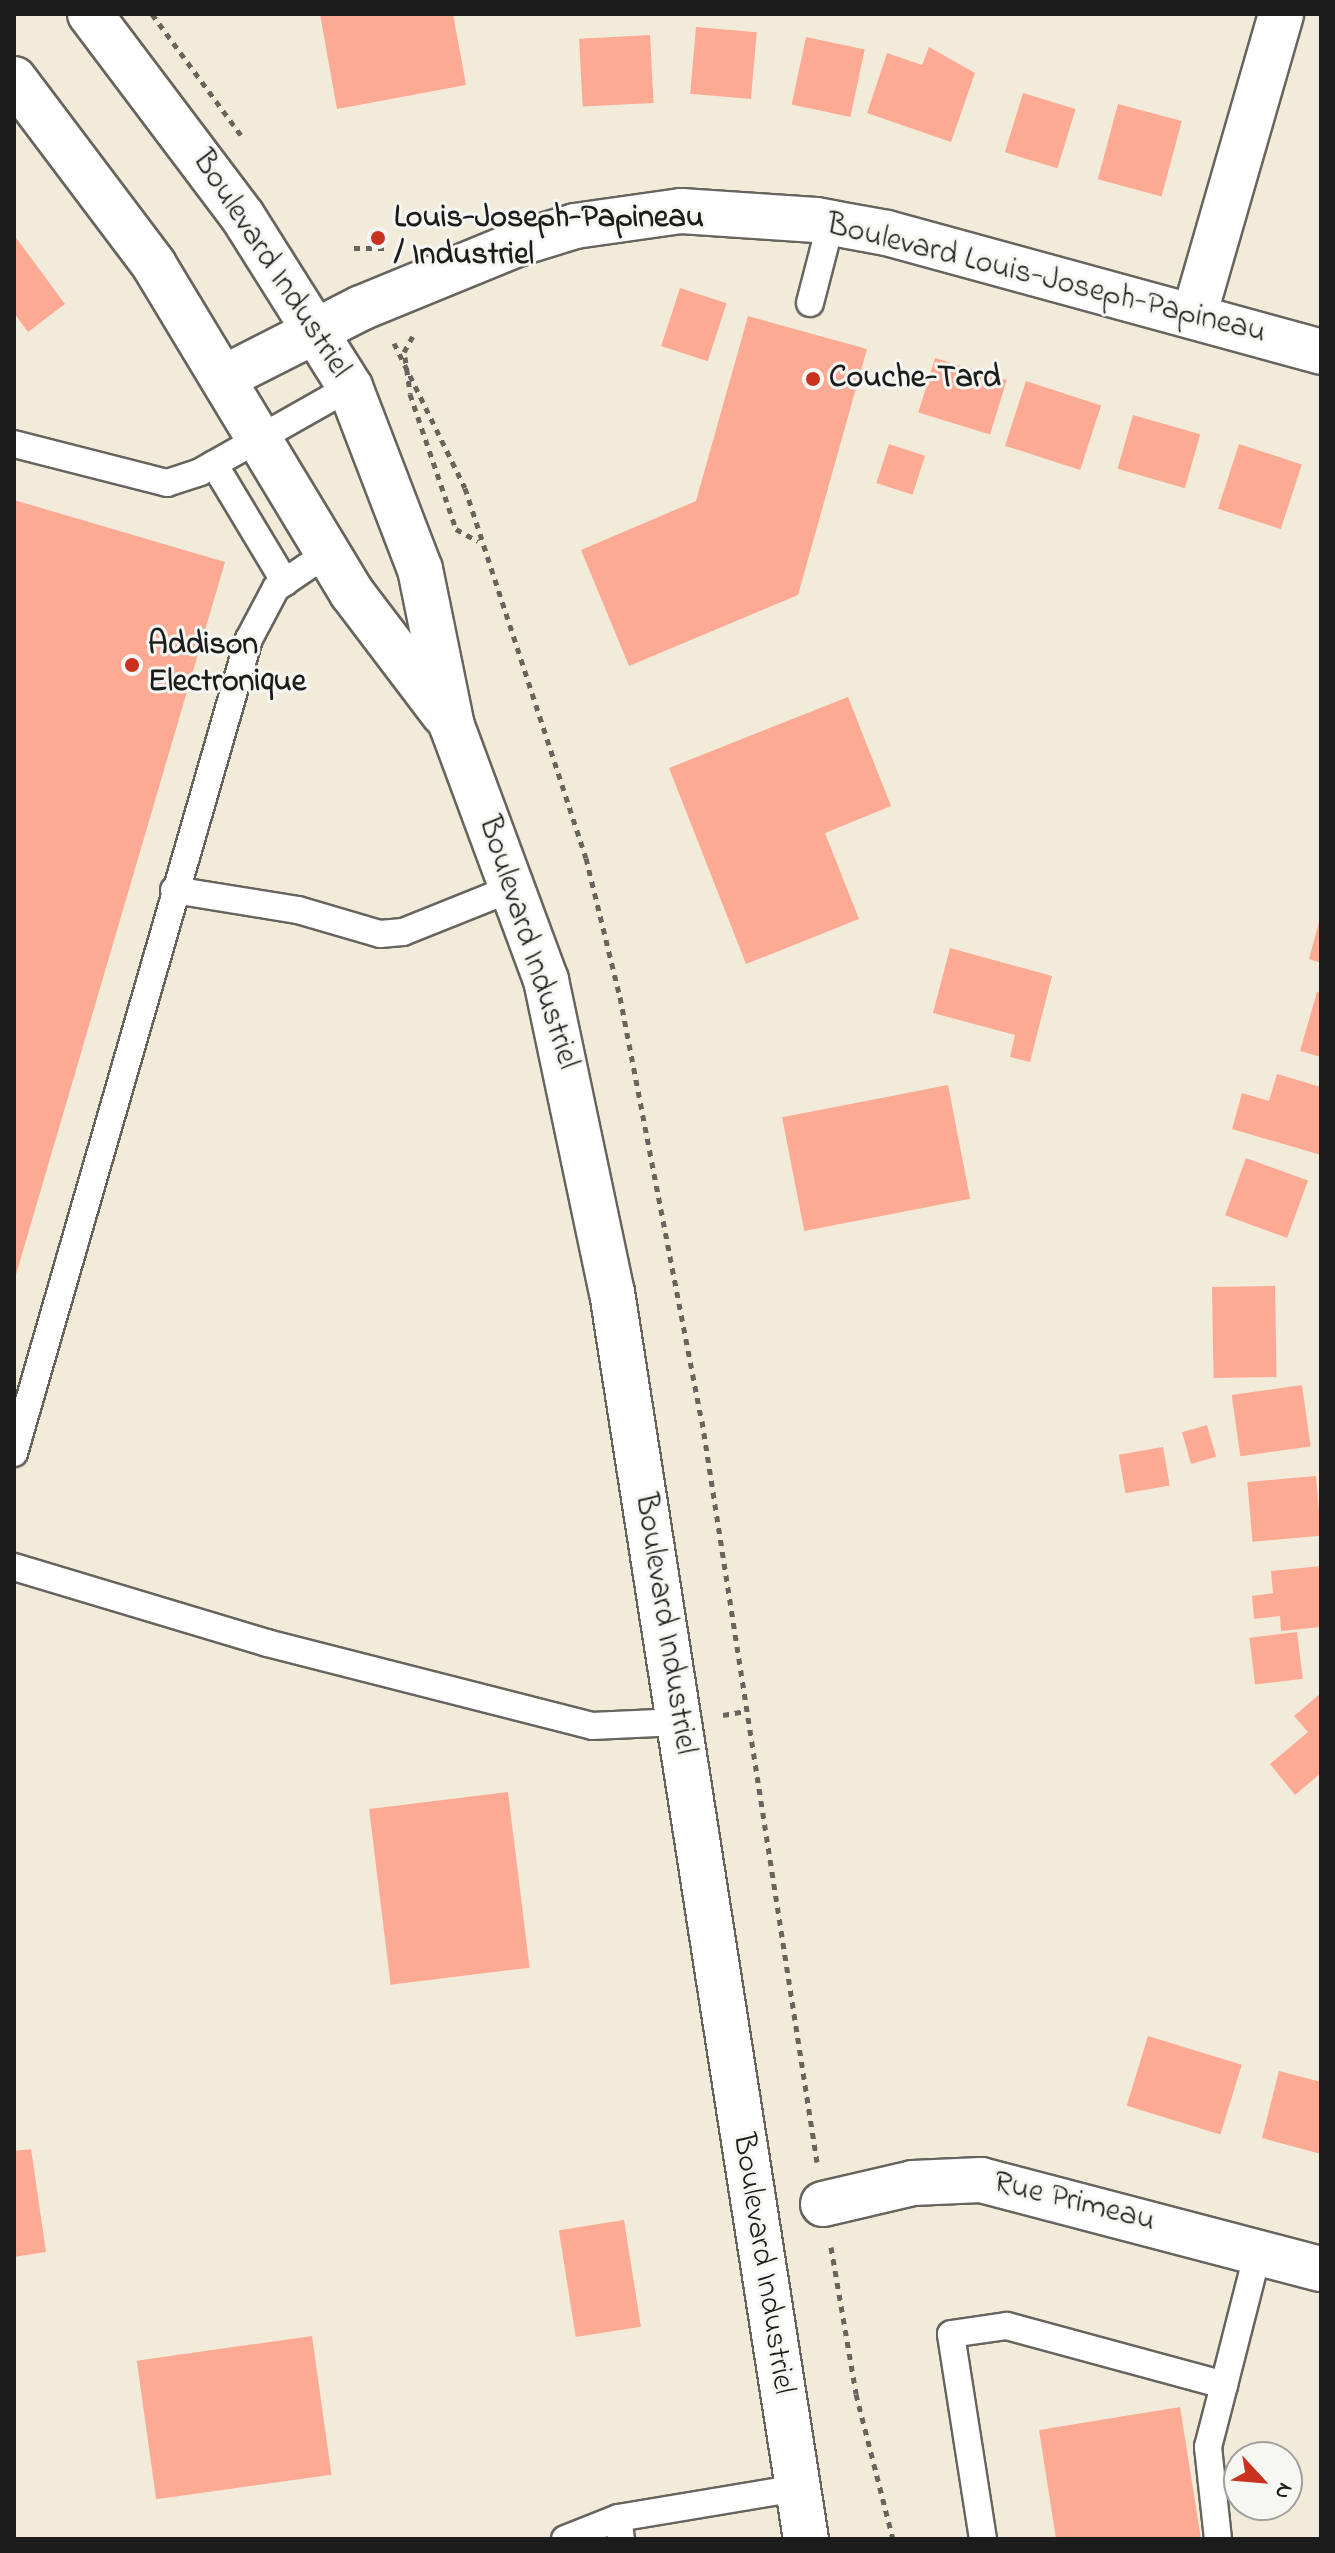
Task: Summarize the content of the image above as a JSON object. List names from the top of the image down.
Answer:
{
  "streets": {
    "street": ["Boulevard Industriel", "Boulevard Louis-Joseph-Papineau", "Rue Primeau"]
  },
  "crossings": [
    ["Boulevard Industriel", "Boulevard Louis-Joseph-Papineau"]
  ],
  "places": ["Louis-Joseph-Papineau / Industriel", "Couche-Tard", "Addison Electronique"],
  "north": "bottom right"
}
